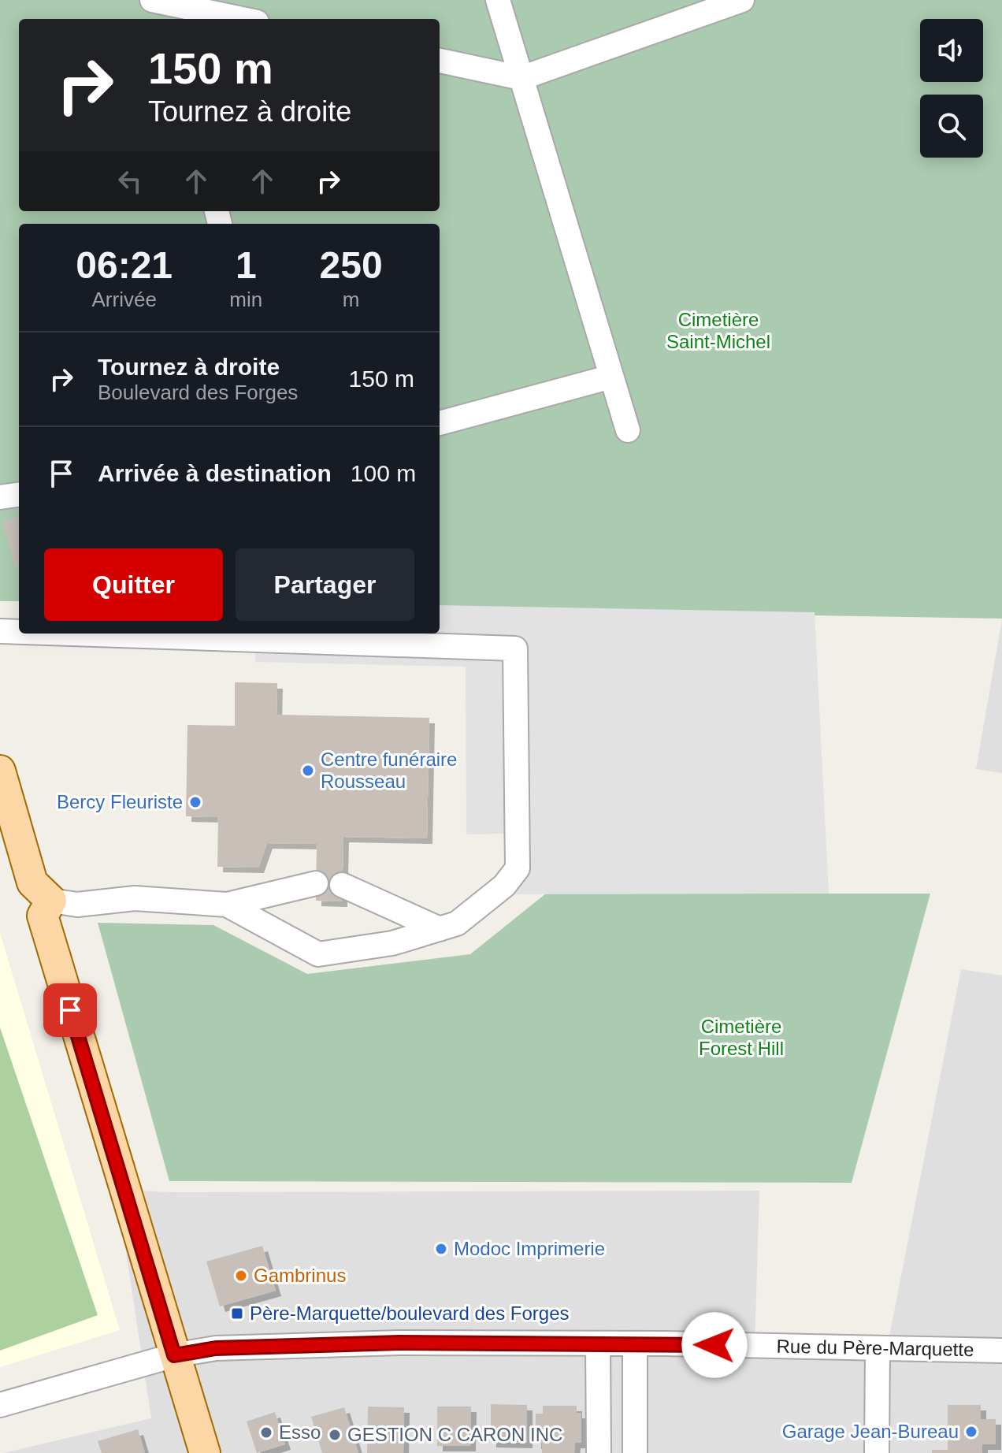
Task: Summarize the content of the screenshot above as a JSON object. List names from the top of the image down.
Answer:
{
  "streets": {
    "street": ["Rue du Père-Marquette"]
  },
  "parks": ["Cimetière Saint-Michel", "Cimetière Forest Hill"],
  "places": {
    "other": [
      "Centre funéraire Rousseau",
      "Bercy Fleuriste",
      "Modoc Imprimerie",
      "Gambrinus",
      "Garage Jean-Bureau",
      "Esso",
      "GESTION C CARON INC"
    ],
    "transit": ["Père-Marquette/boulevard des Forges"]
  },
  "page": {
    "turn": ["150 m", "Tournez à droite"],
    "eta": [
      "06:21",
      "Arrivée",
      "1",
      "min",
      "250",
      "m"
    ],
    "list": [
      {
        "name": "Tournez à droite",
        "note": "Boulevard des Forges",
        "value": "150 m"
      },
      {
        "name": "Arrivée à destination",
        "value": "100 m"
      }
    ],
    "buttons": ["Quitter", "Partager"]
  }
}
